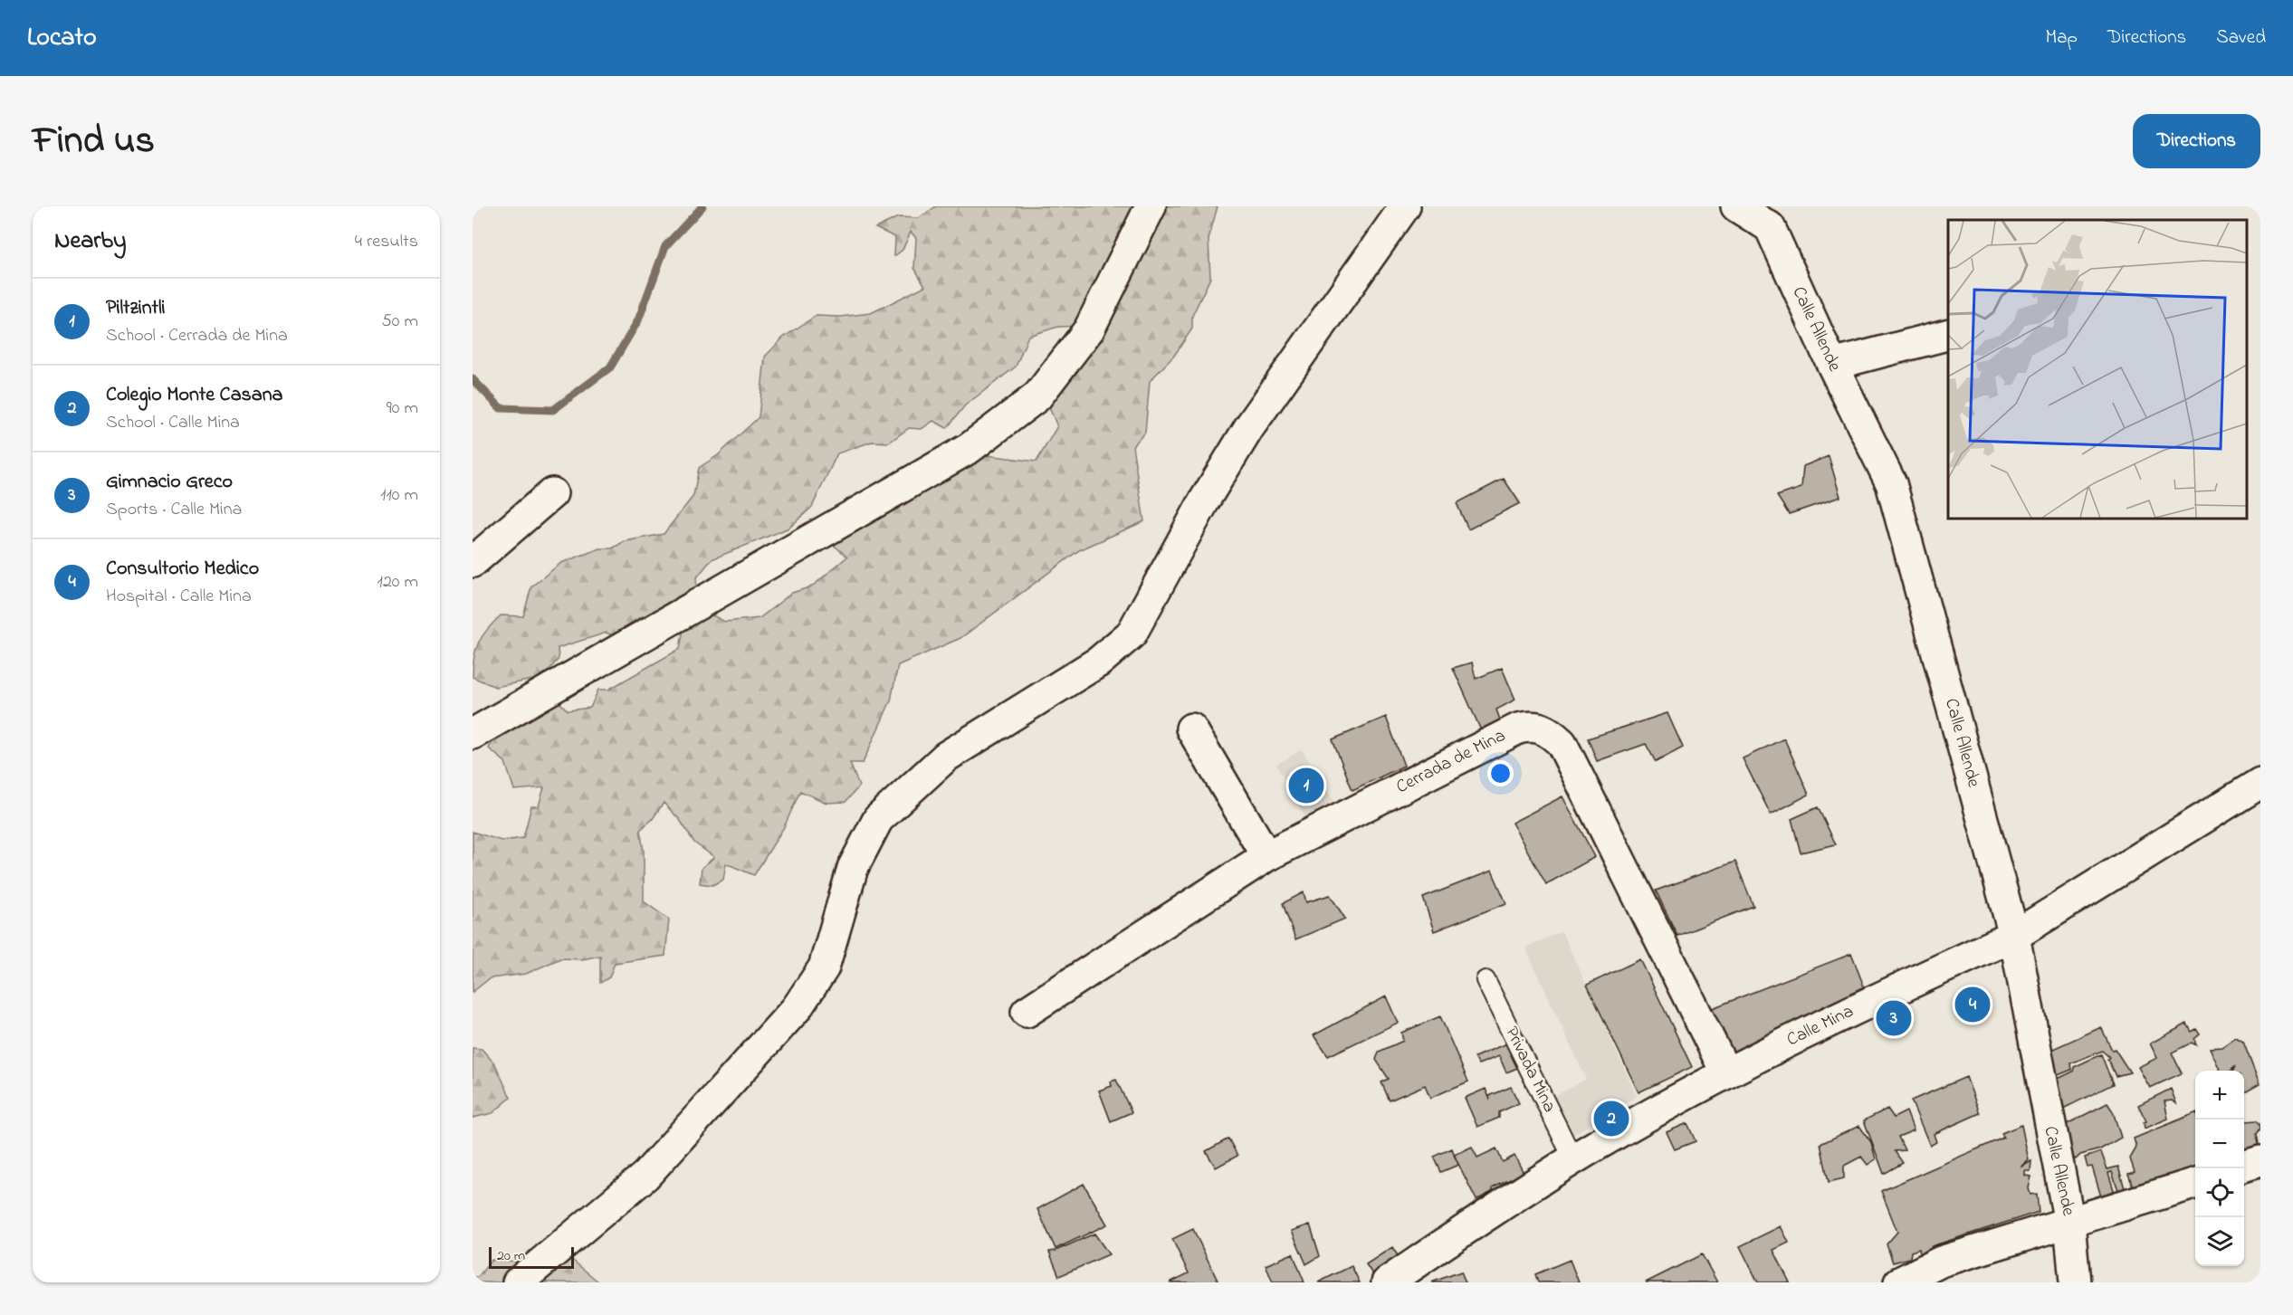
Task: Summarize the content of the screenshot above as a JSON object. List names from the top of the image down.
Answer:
{
  "streets": {
    "street": ["Calle Allende", "Cerrada de Mina", "Calle Mina"],
    "lane": ["Privada Mina"]
  },
  "crossings": [
    ["Calle Allende", "Calle Mina"],
    ["Cerrada de Mina", "Calle Mina"],
    ["Calle Mina", "Privada Mina"]
  ],
  "scale_bar": "20 m",
  "page": {
    "header": "Locato",
    "nav": ["Map", "Directions", "Saved"],
    "title": "Find us",
    "buttons": "Directions",
    "heading": ["Nearby", "4 results"],
    "list": [
      {
        "mark": "1",
        "name": "Piltzintli",
        "note": "School · Cerrada de Mina",
        "value": "50 m"
      },
      {
        "mark": "2",
        "name": "Colegio Monte Casana",
        "note": "School · Calle Mina",
        "value": "90 m"
      },
      {
        "mark": "3",
        "name": "Gimnacio Greco",
        "note": "Sports · Calle Mina",
        "value": "110 m"
      },
      {
        "mark": "4",
        "name": "Consultorio Medico",
        "note": "Hospital · Calle Mina",
        "value": "120 m"
      }
    ],
    "pins": [
      "1",
      "4",
      "3",
      "2"
    ],
    "map_buttons": ["+", "−"],
    "scale": "20 m"
  }
}
